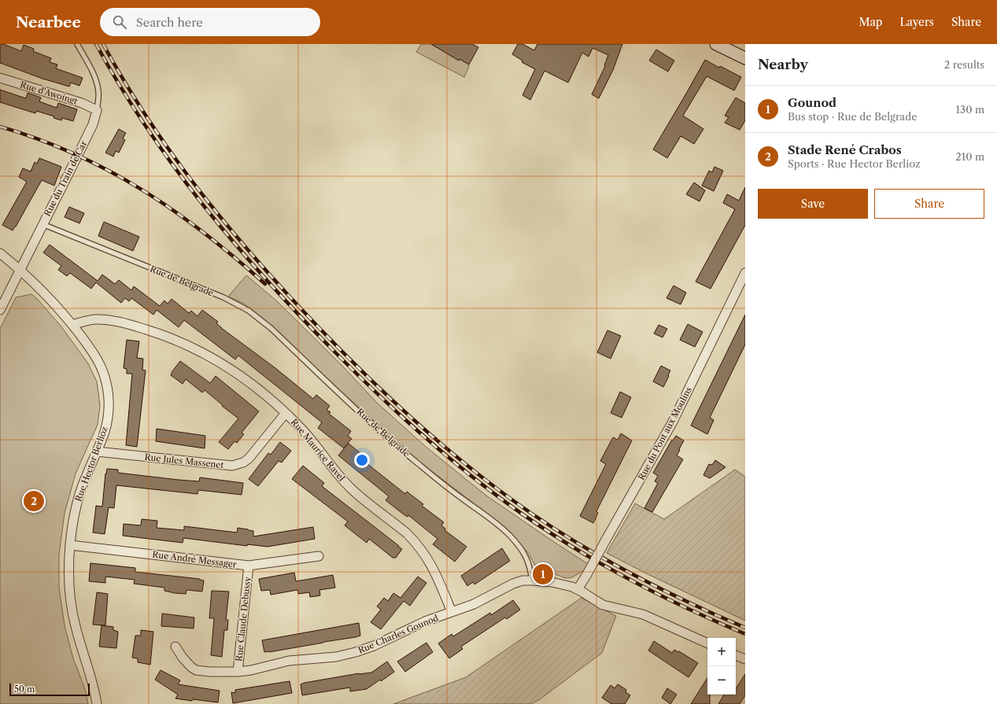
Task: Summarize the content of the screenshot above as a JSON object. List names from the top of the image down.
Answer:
{
  "streets": {
    "street": [
      "Rue d'Awoingt",
      "Rue du Train de Car",
      "Rue du Pont aux Moulins",
      "Rue Maurice Ravel",
      "Rue Jules Massenet",
      "Rue Hector Berlioz",
      "Rue André Messager",
      "Rue Claude Debussy",
      "Rue Charles Gounod"
    ],
    "lane": ["Rue de Belgrade"]
  },
  "crossings": [
    ["Rue d'Awoingt", "Rue du Train de Car"],
    ["Rue du Train de Car", "Rue de Belgrade"],
    ["Rue du Train de Car", "Rue Hector Berlioz"],
    ["Rue de Belgrade", "Rue Charles Gounod"],
    ["Rue Maurice Ravel", "Rue Jules Massenet"],
    ["Rue Maurice Ravel", "Rue Hector Berlioz"],
    ["Rue Maurice Ravel", "Rue Charles Gounod"],
    ["Rue Jules Massenet", "Rue Hector Berlioz"],
    ["Rue Hector Berlioz", "Rue André Messager"],
    ["Rue André Messager", "Rue Claude Debussy"],
    ["Rue Claude Debussy", "Rue Charles Gounod"]
  ],
  "scale_bar": "50 m",
  "page": {
    "header": "Nearbee",
    "search": "Search here",
    "nav": ["Map", "Layers", "Share"],
    "heading": ["Nearby", "2 results"],
    "list": [
      {
        "mark": "1",
        "name": "Gounod",
        "note": "Bus stop · Rue de Belgrade",
        "value": "130 m"
      },
      {
        "mark": "2",
        "name": "Stade René Crabos",
        "note": "Sports · Rue Hector Berlioz",
        "value": "210 m"
      }
    ],
    "buttons": ["Save", "Share"],
    "pins": ["2", "1"],
    "map_buttons": ["+", "−"],
    "scale": "50 m"
  }
}
